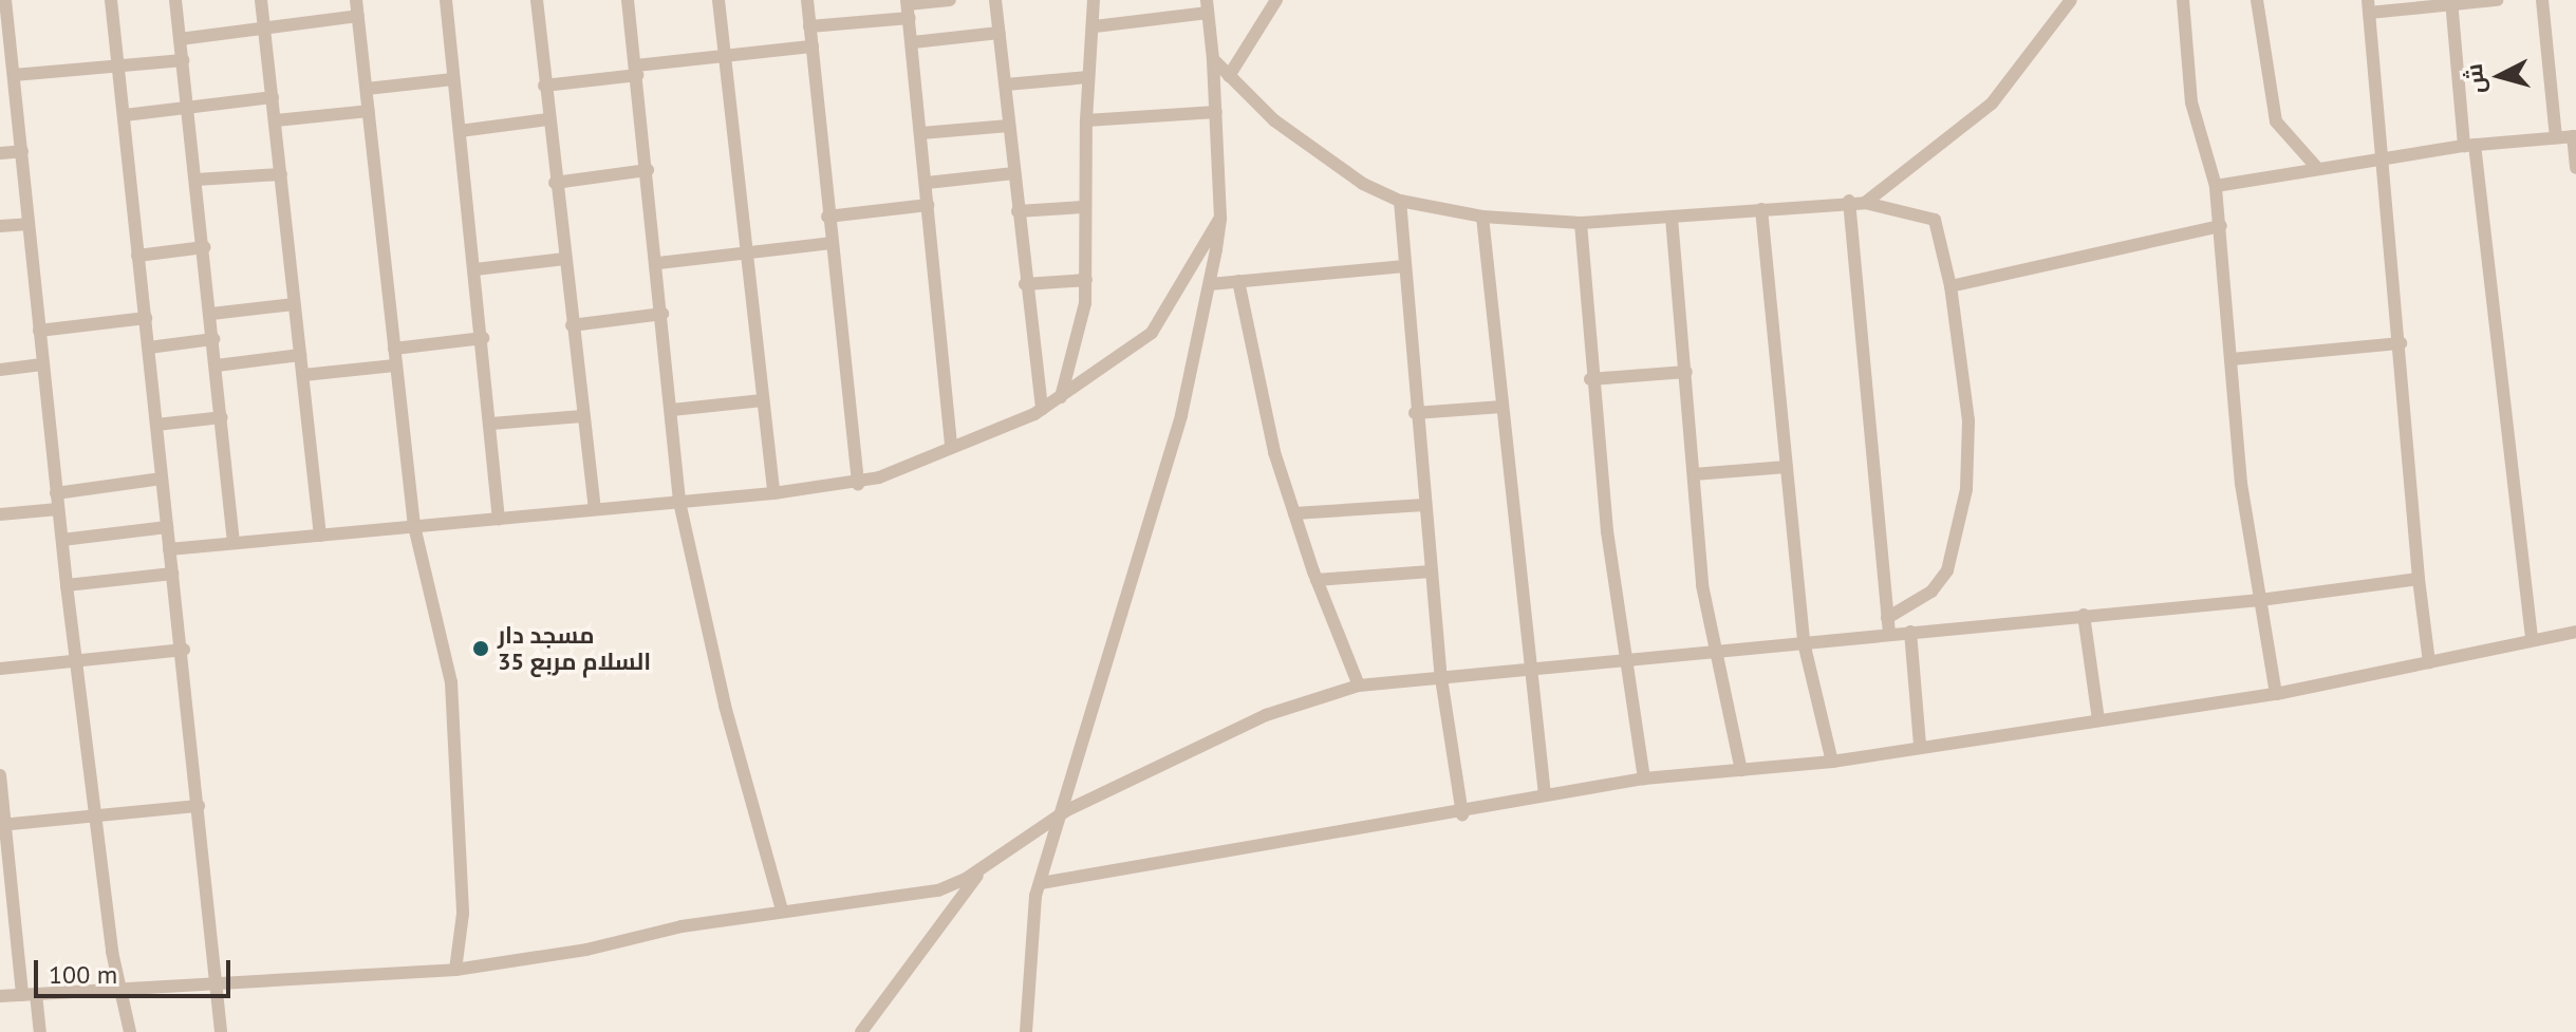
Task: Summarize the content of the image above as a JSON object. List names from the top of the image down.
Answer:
{
  "places": ["مسجد دار السلام مربع 35"],
  "scale_bar": "100 m",
  "north": "left"
}
